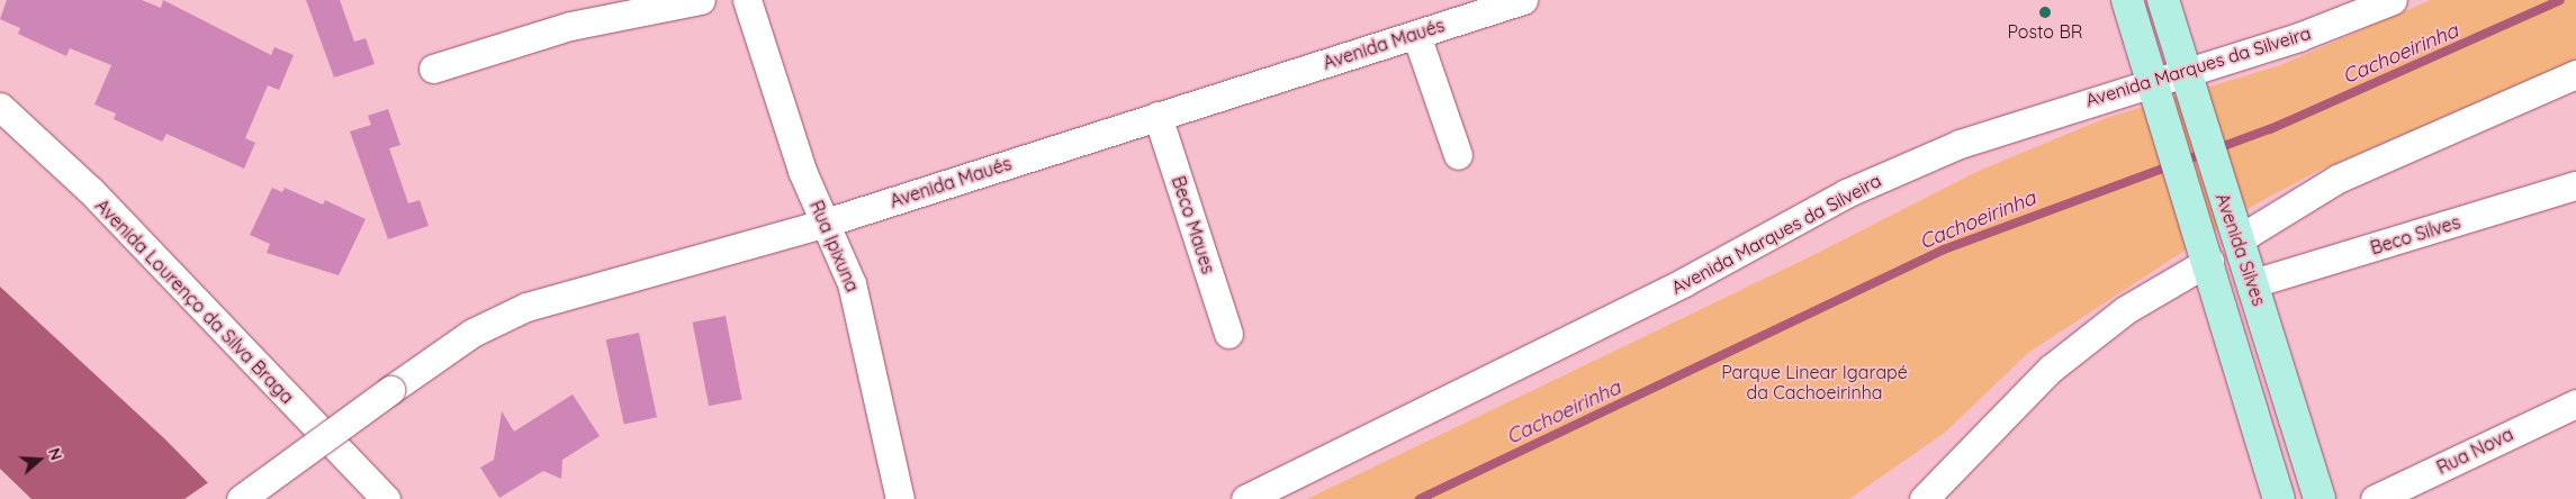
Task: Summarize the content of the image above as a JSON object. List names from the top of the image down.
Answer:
{
  "streets": {
    "main road": ["Avenida Silves"],
    "street": [
      "Avenida Maués",
      "Avenida Marques da Silveira",
      "Beco Maues",
      "Beco Silves",
      "Rua Ipixuna",
      "Avenida Lourenço da Silva Braga",
      "Rua Nova"
    ]
  },
  "crossings": [
    ["Avenida Maués", "Beco Maues"],
    ["Avenida Maués", "Rua Ipixuna"],
    ["Avenida Marques da Silveira", "Avenida Silves"],
    ["Beco Silves", "Avenida Silves"]
  ],
  "water": ["Cachoeirinha"],
  "parks": ["Parque Linear Igarapé da Cachoeirinha"],
  "places": ["Posto BR"],
  "north": "right"
}
